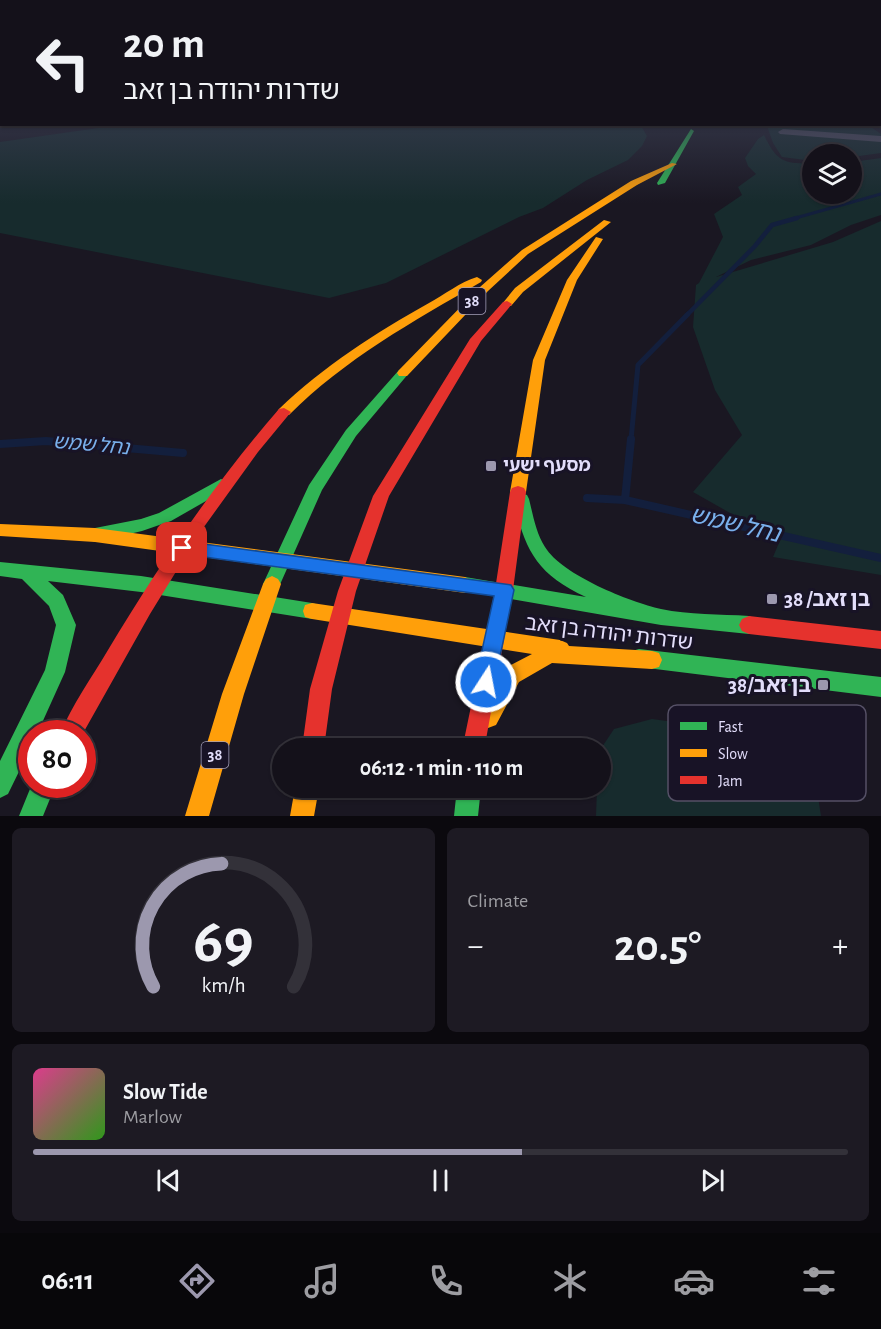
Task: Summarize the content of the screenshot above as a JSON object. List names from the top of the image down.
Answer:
{
  "streets": {
    "main road": ["38", "שדרות יהודה בן זאב"]
  },
  "water": ["נחל שמש"],
  "places": {
    "transit": ["מסעף ישעי", "בן זאב/ 38", "בן זאב/38"]
  },
  "legend": ["Fast", "Slow", "Jam"],
  "page": {
    "turn": ["20 m", "שדרות יהודה בן זאב"],
    "limit": "80",
    "trip": "06:12 · 1 min · 110 m",
    "tile": "Climate",
    "heat": ["−", "20.5°", "+"],
    "song": ["Slow Tide", "Marlow"],
    "tabs": "06:11",
    "gauge": ["69", "km/h"]
  }
}
